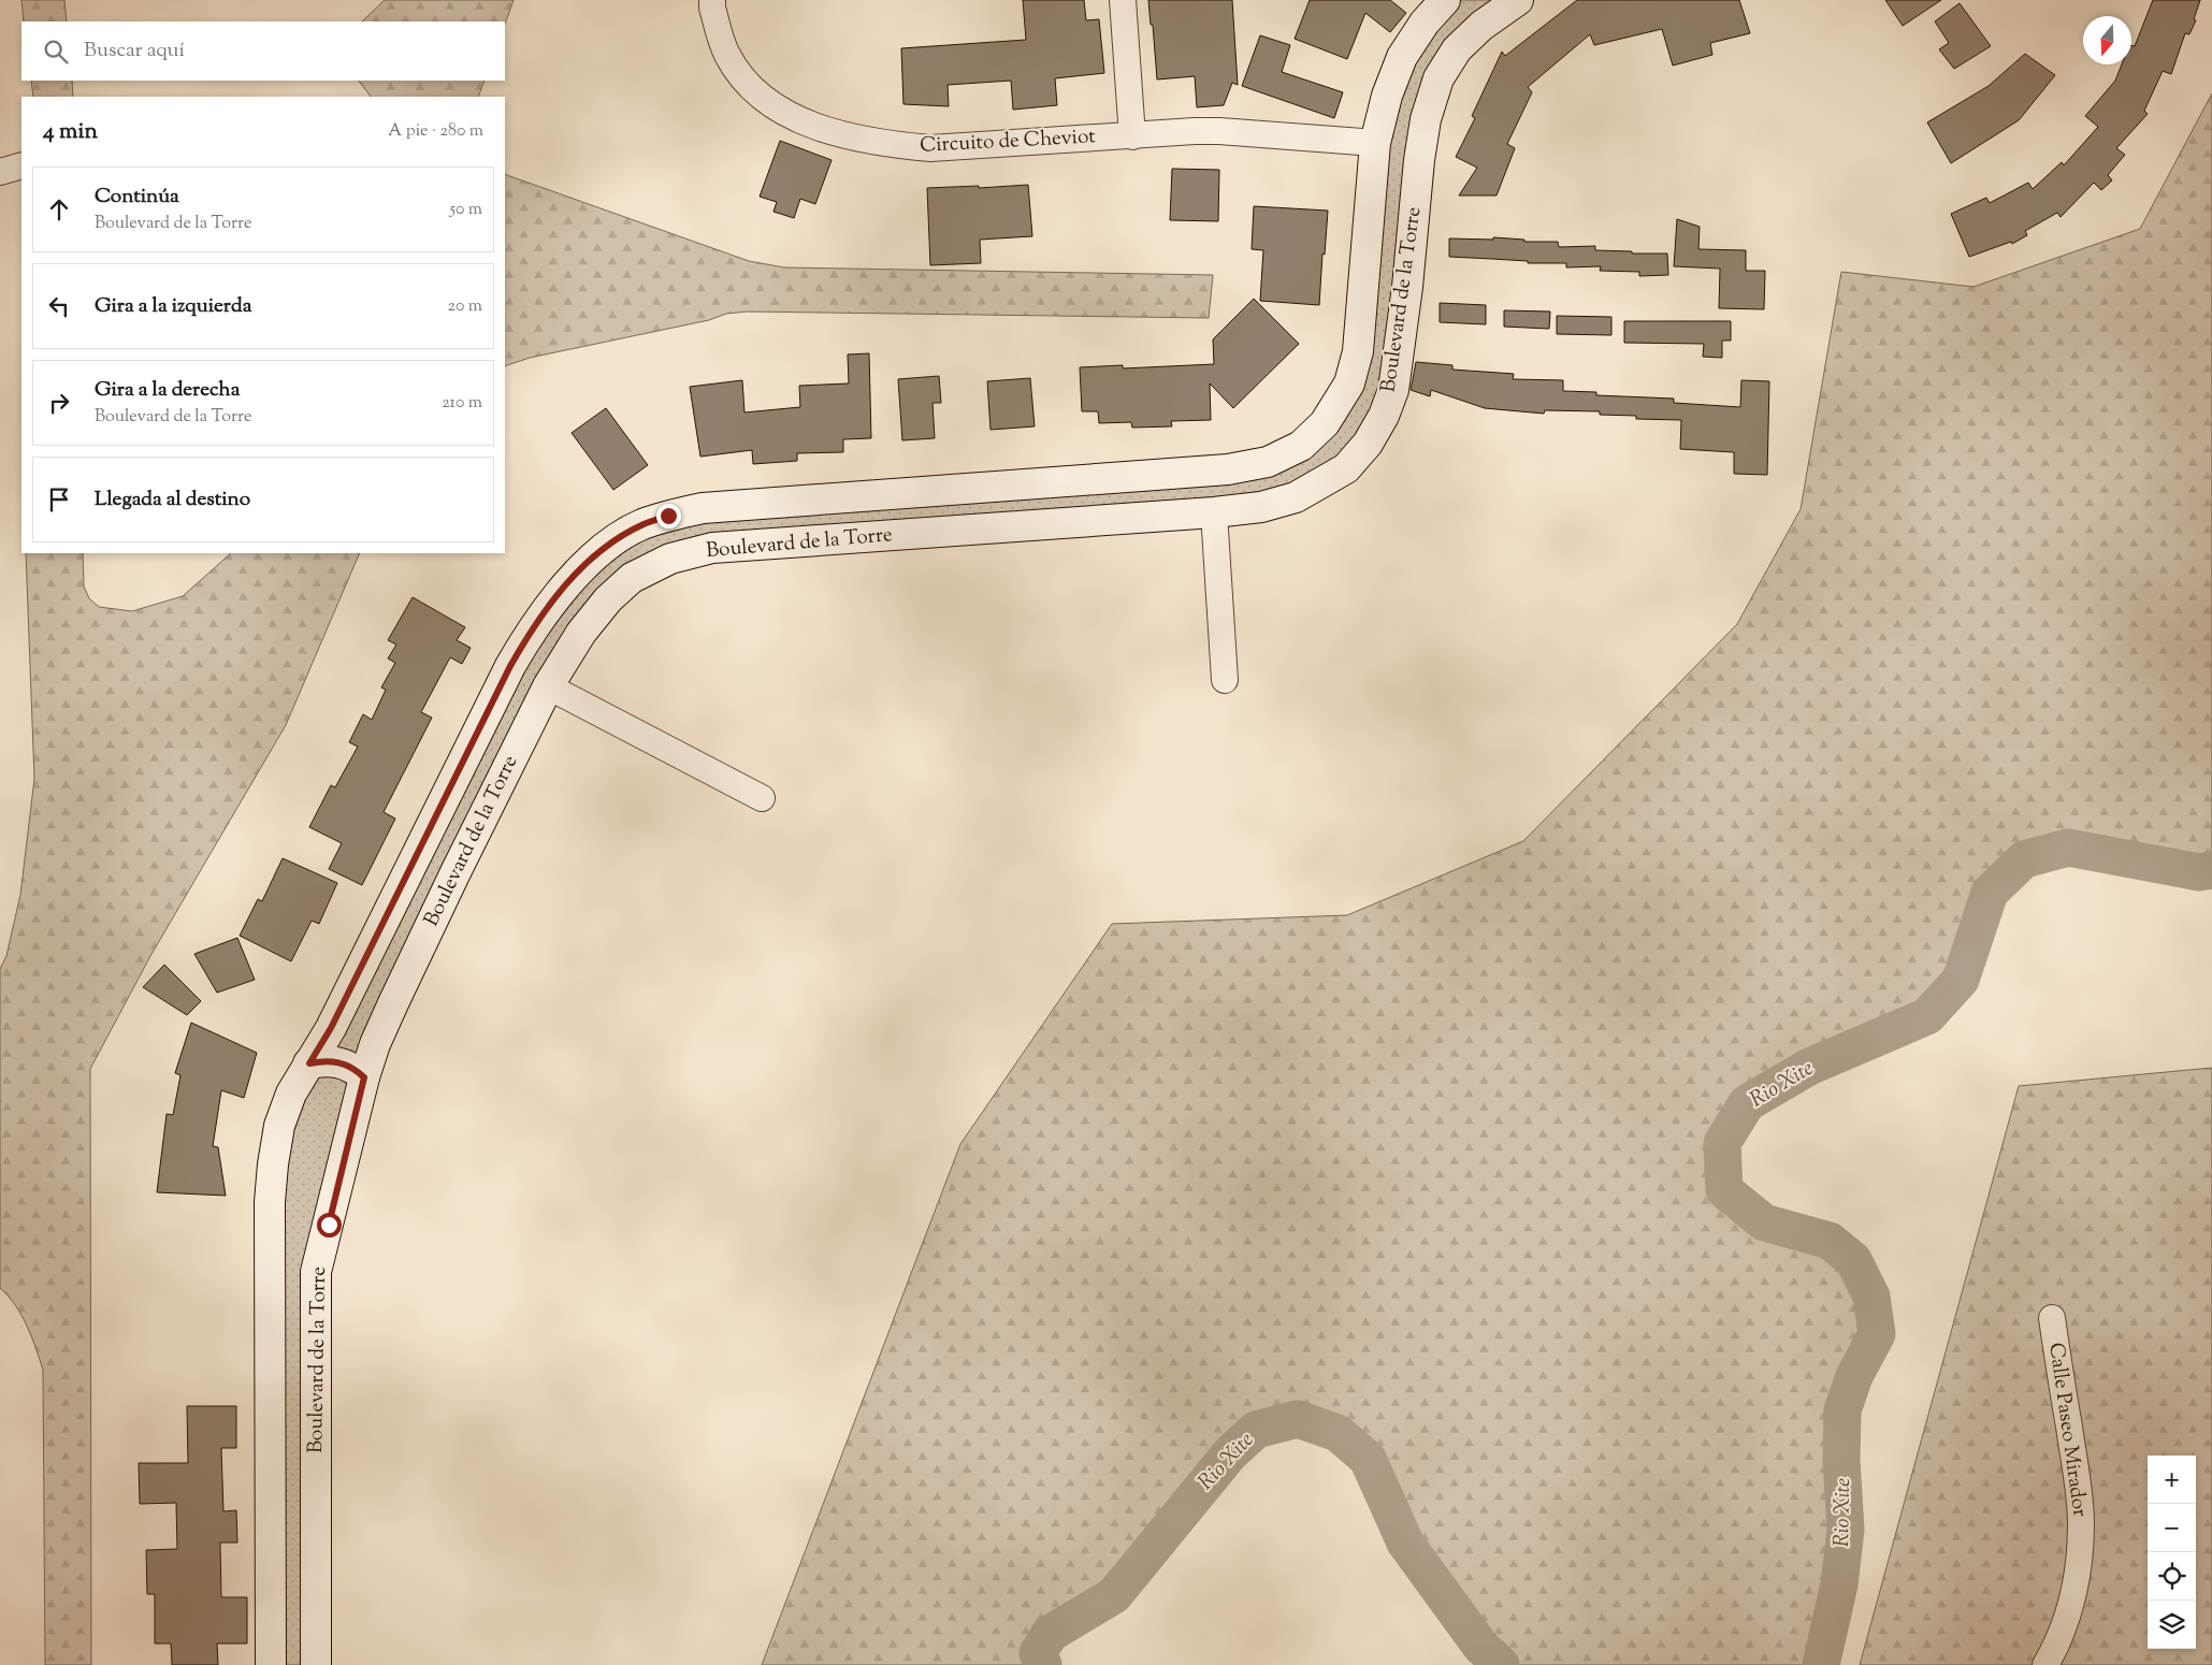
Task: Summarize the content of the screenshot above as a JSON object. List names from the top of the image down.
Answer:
{
  "streets": {
    "street": ["Circuito de Cheviot", "Boulevard de la Torre", "Calle Paseo Mirador"]
  },
  "crossings": [
    ["Circuito de Cheviot", "Boulevard de la Torre"]
  ],
  "water": ["Rio Xite"],
  "north": "bottom",
  "page": {
    "search": "Buscar aquí",
    "heading": ["4 min", "A pie · 280 m"],
    "list": [
      ["Continúa", "Boulevard de la Torre", "50 m"],
      ["Gira a la izquierda", "20 m"],
      ["Gira a la derecha", "Boulevard de la Torre", "210 m"],
      "Llegada al destino"
    ],
    "map_buttons": ["+", "−"]
  }
}
